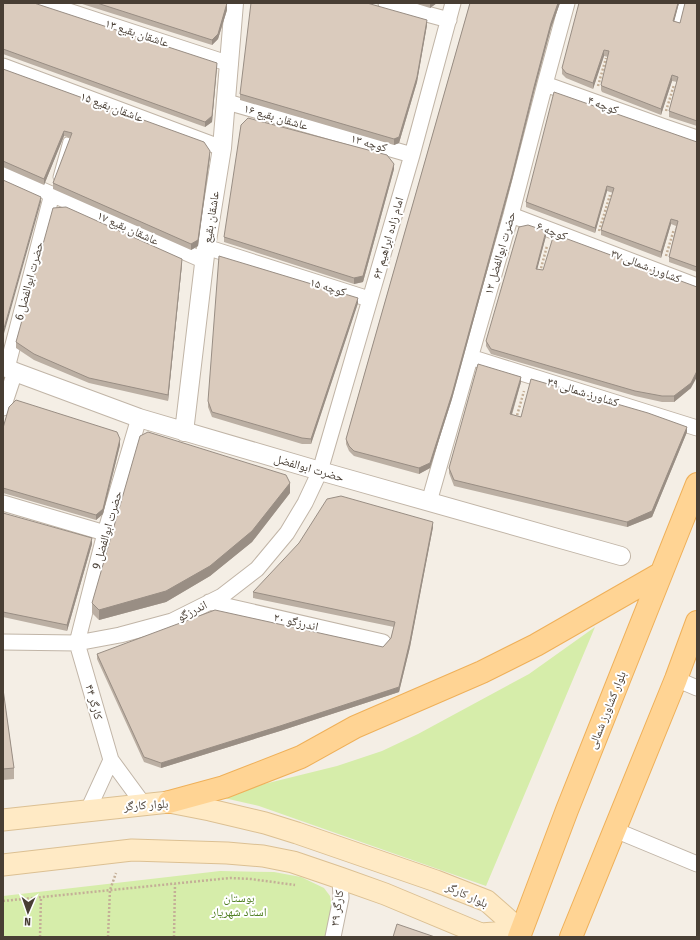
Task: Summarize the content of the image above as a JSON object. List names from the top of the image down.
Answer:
{
  "streets": {
    "main road": ["بلوار کشاورز شمالی", "بلوار کارگر"],
    "street": [
      "عاشقان بقیع ۱۳",
      "کوچه ۴",
      "عاشقان بقیع ۱۵",
      "عاشقان بقیع ۱۶",
      "کوچه ۱۳",
      "عاشقان بقیع",
      "عاشقان بقیع ۱۷",
      "کوچه ۶",
      "امام زاده ابراهیم ۶۳",
      "حضرت ابوالفضل ۱۲",
      "کشاورز شمالی ۳۷",
      "حضرت ابوالفضل 6",
      "کوچه ۱۵",
      "کشاورز شمالی ۳۹",
      "حضرت ابوالفضل",
      "حضرت ابوالفضل 9",
      "اندرزگو",
      "اندرزگو ۲۰",
      "کارگر ۴۴",
      "کارگر ۳۹"
    ]
  },
  "crossings": [
    ["عاشقان بقیع ۱۳", "عاشقان بقیع"],
    ["کوچه ۴", "حضرت ابوالفضل ۱۲"],
    ["عاشقان بقیع ۱۵", "عاشقان بقیع"],
    ["عاشقان بقیع ۱۶", "کوچه ۱۳"],
    ["عاشقان بقیع ۱۶", "عاشقان بقیع"],
    ["کوچه ۱۳", "امام زاده ابراهیم ۶۳"],
    ["عاشقان بقیع", "عاشقان بقیع ۱۷"],
    ["عاشقان بقیع", "حضرت ابوالفضل"],
    ["عاشقان بقیع ۱۷", "حضرت ابوالفضل 6"],
    ["عاشقان بقیع ۱۷", "کوچه ۱۵"],
    ["کوچه ۶", "حضرت ابوالفضل ۱۲"],
    ["کوچه ۶", "کشاورز شمالی ۳۷"],
    ["امام زاده ابراهیم ۶۳", "کوچه ۱۵"],
    ["امام زاده ابراهیم ۶۳", "حضرت ابوالفضل"],
    ["امام زاده ابراهیم ۶۳", "اندرزگو"],
    ["حضرت ابوالفضل ۱۲", "کشاورز شمالی ۳۹"],
    ["حضرت ابوالفضل ۱۲", "حضرت ابوالفضل"],
    ["حضرت ابوالفضل 6", "حضرت ابوالفضل"],
    ["حضرت ابوالفضل", "حضرت ابوالفضل 9"],
    ["حضرت ابوالفضل", "اندرزگو"],
    ["حضرت ابوالفضل 9", "اندرزگو"],
    ["حضرت ابوالفضل 9", "کارگر ۴۴"],
    ["اندرزگو", "اندرزگو ۲۰"],
    ["اندرزگو", "کارگر ۴۴"],
    ["کارگر ۴۴", "بلوار کارگر"],
    ["بلوار کشاورز شمالی", "بلوار کارگر"]
  ],
  "parks": ["بوستان استاد شهریار"],
  "north": "bottom"
}
